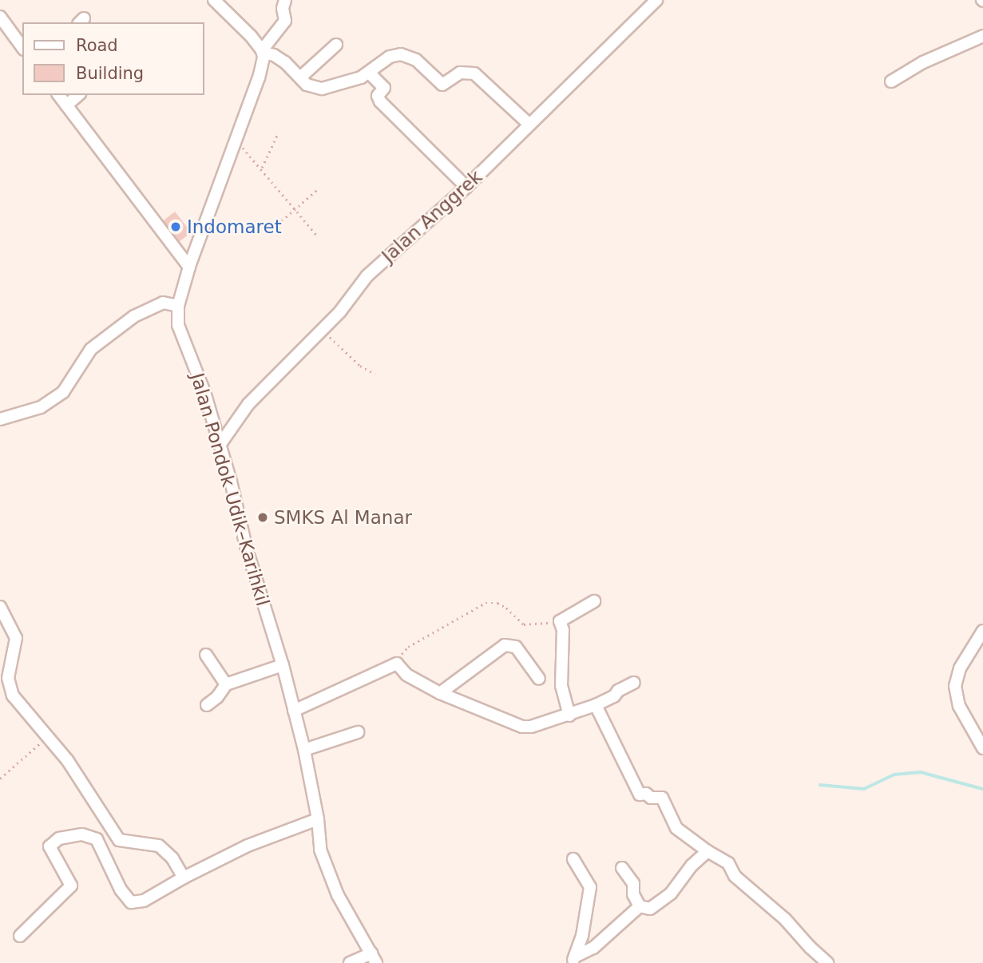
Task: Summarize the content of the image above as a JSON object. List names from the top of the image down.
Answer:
{
  "streets": {
    "street": ["Jalan Anggrek", "Jalan Pondok Udik–Karihkil"]
  },
  "crossings": [
    ["Jalan Anggrek", "Jalan Pondok Udik–Karihkil"]
  ],
  "places": ["Indomaret", "SMKS Al Manar"],
  "legend": ["Road", "Building"]
}
